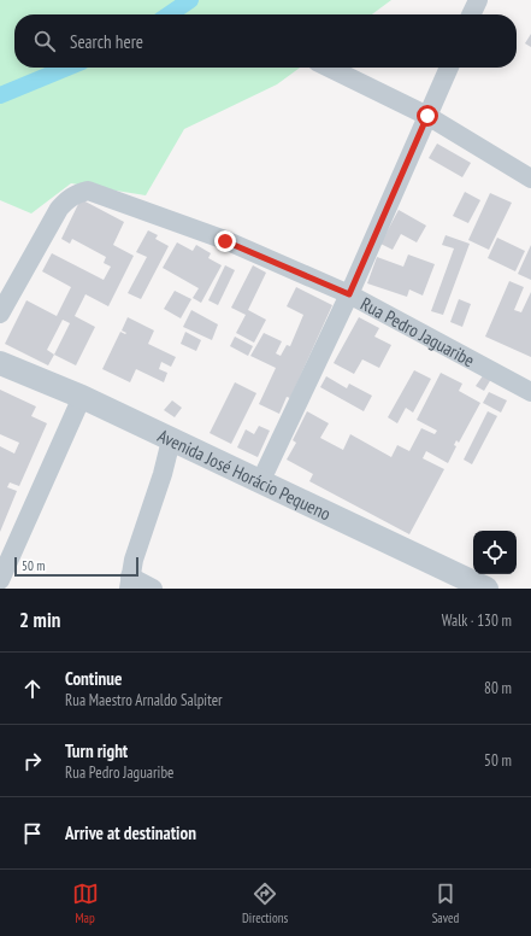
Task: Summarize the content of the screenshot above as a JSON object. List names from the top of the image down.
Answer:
{
  "streets": {
    "street": ["Rua Pedro Jaguaribe", "Avenida José Horácio Pequeno"]
  },
  "scale_bar": "50 m",
  "page": {
    "search": "Search here",
    "scale": "50 m",
    "heading": ["2 min", "Walk · 130 m"],
    "list": [
      ["Continue", "Rua Maestro Arnaldo Salpiter", "80 m"],
      ["Turn right", "Rua Pedro Jaguaribe", "50 m"],
      "Arrive at destination"
    ],
    "nav": ["Map", "Directions", "Saved"]
  }
}
